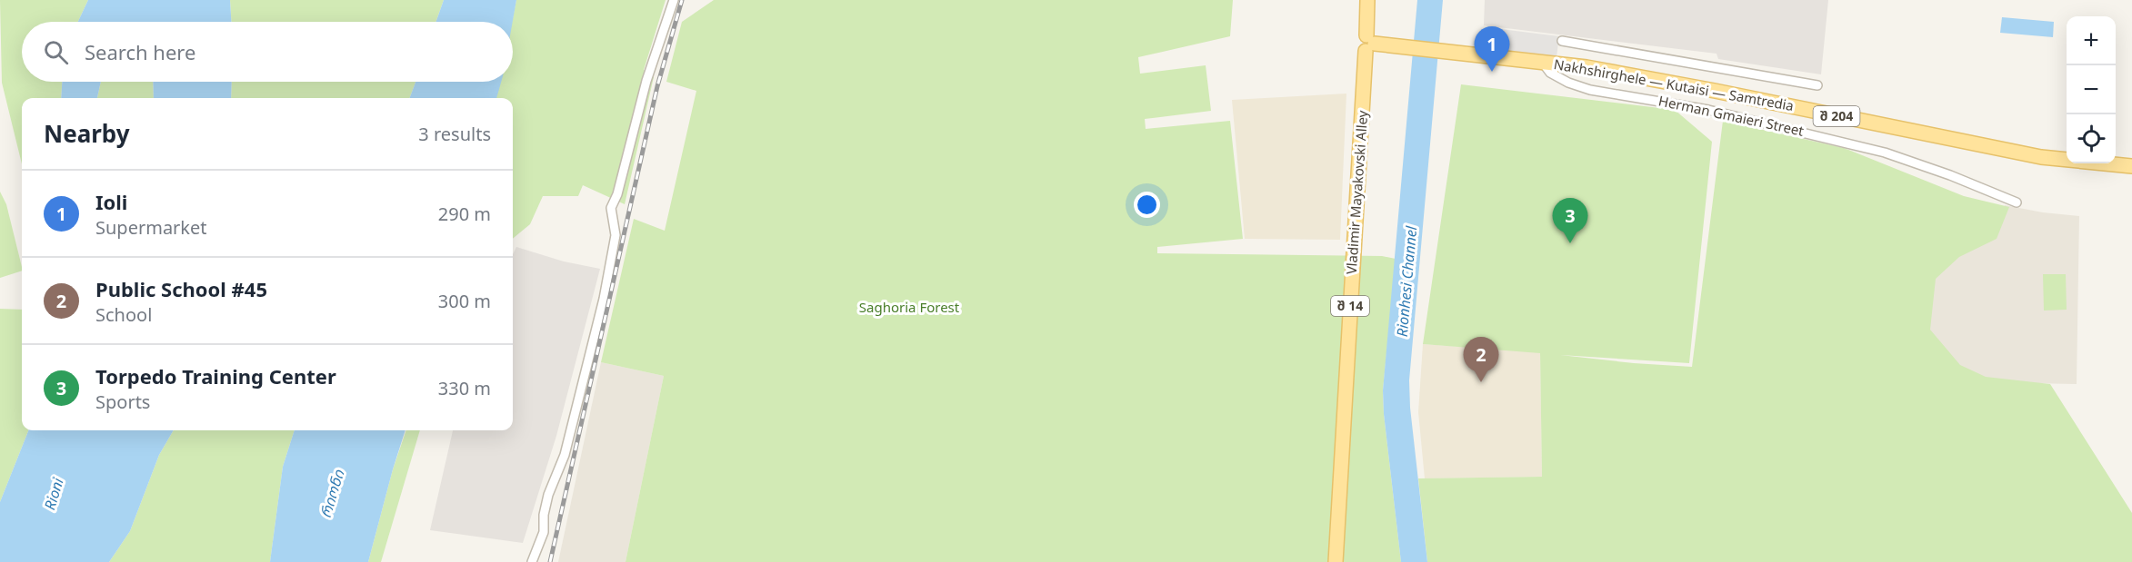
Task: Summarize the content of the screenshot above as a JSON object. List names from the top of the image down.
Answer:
{
  "streets": {
    "main road": [
      "Nakhshirghele — Kutaisi — Samtredia",
      "შ 204",
      "Vladimir Mayakovski Alley",
      "შ 14"
    ],
    "street": ["Herman Gmaieri Street"]
  },
  "crossings": [
    ["Nakhshirghele — Kutaisi — Samtredia", "Herman Gmaieri Street"],
    ["Nakhshirghele — Kutaisi — Samtredia", "Vladimir Mayakovski Alley"]
  ],
  "water": ["Rionhesi Channel", "Rioni", "რიონი"],
  "parks": ["Saghoria Forest"],
  "page": {
    "map_buttons": ["+", "−"],
    "search": "Search here",
    "pins": ["1", "3", "2"],
    "heading": ["Nearby", "3 results"],
    "list": [
      {
        "mark": "1",
        "name": "Ioli",
        "note": "Supermarket",
        "value": "290 m"
      },
      {
        "mark": "2",
        "name": "Public School #45",
        "note": "School",
        "value": "300 m"
      },
      {
        "mark": "3",
        "name": "Torpedo Training Center",
        "note": "Sports",
        "value": "330 m"
      }
    ]
  }
}
